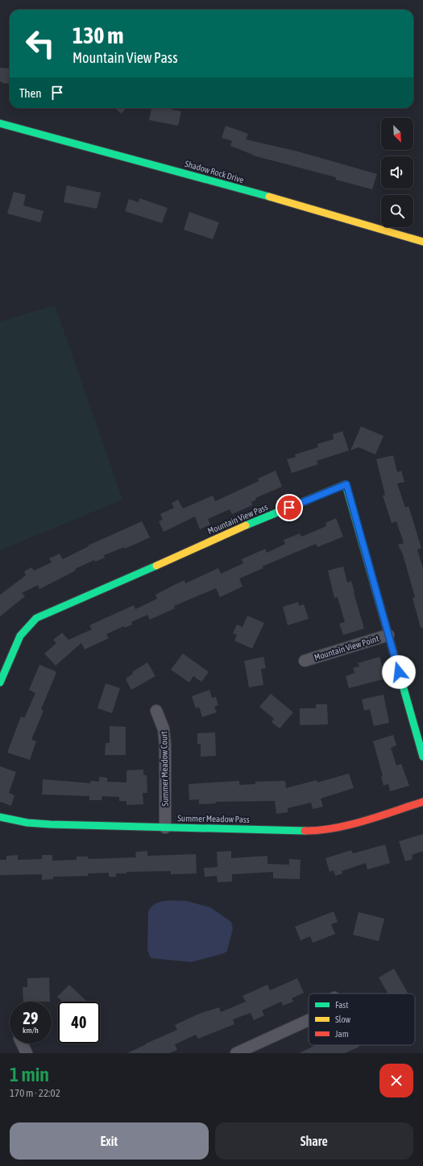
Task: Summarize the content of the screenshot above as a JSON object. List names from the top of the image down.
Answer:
{
  "streets": {
    "street": [
      "Shadow Rock Drive",
      "Mountain View Pass",
      "Mountain View Point",
      "Summer Meadow Court",
      "Summer Meadow Pass"
    ]
  },
  "crossings": [
    ["Mountain View Pass", "Mountain View Point"],
    ["Summer Meadow Court", "Summer Meadow Pass"]
  ],
  "legend": ["Fast", "Slow", "Jam"],
  "north": "bottom right",
  "page": {
    "turn": ["130 m", "Mountain View Pass"],
    "then": "Then",
    "speed": "29 km/h",
    "limit": "40",
    "heading": ["1 min", "170 m · 22:02"],
    "buttons": ["Exit", "Share"]
  }
}
